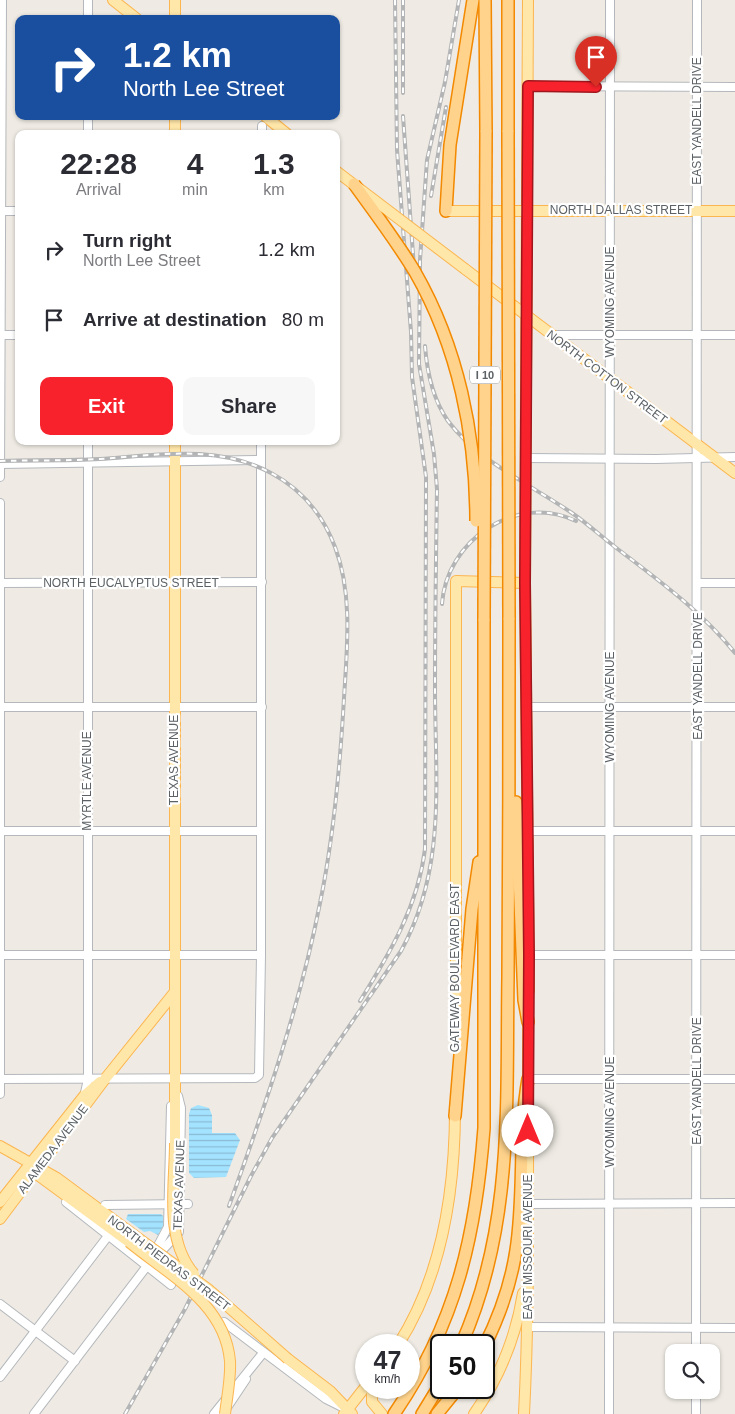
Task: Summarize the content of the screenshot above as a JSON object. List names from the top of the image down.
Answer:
{
  "streets": {
    "highway": ["I 10"],
    "main road": [
      "NORTH DALLAS STREET",
      "NORTH COTTON STREET",
      "TEXAS AVENUE",
      "GATEWAY BOULEVARD EAST",
      "ALAMEDA AVENUE",
      "EAST MISSOURI AVENUE",
      "NORTH PIEDRAS STREET"
    ],
    "street": [
      "EAST YANDELL DRIVE",
      "WYOMING AVENUE",
      "NORTH EUCALYPTUS STREET",
      "MYRTLE AVENUE"
    ]
  },
  "crossings": [
    ["EAST YANDELL DRIVE", "NORTH DALLAS STREET"],
    ["EAST YANDELL DRIVE", "NORTH COTTON STREET"],
    ["NORTH DALLAS STREET", "WYOMING AVENUE"],
    ["NORTH DALLAS STREET", "EAST MISSOURI AVENUE"],
    ["WYOMING AVENUE", "NORTH COTTON STREET"],
    ["NORTH COTTON STREET", "EAST MISSOURI AVENUE"],
    ["NORTH EUCALYPTUS STREET", "TEXAS AVENUE"],
    ["NORTH EUCALYPTUS STREET", "MYRTLE AVENUE"],
    ["TEXAS AVENUE", "ALAMEDA AVENUE"],
    ["TEXAS AVENUE", "NORTH PIEDRAS STREET"],
    ["MYRTLE AVENUE", "ALAMEDA AVENUE"],
    ["GATEWAY BOULEVARD EAST", "EAST MISSOURI AVENUE"],
    ["ALAMEDA AVENUE", "NORTH PIEDRAS STREET"]
  ],
  "page": {
    "turn": ["1.2 km", "North Lee Street"],
    "eta": [
      "22:28",
      "Arrival",
      "4",
      "min",
      "1.3",
      "km"
    ],
    "list": [
      {
        "name": "Turn right",
        "note": "North Lee Street",
        "value": "1.2 km"
      },
      {
        "name": "Arrive at destination",
        "value": "80 m"
      }
    ],
    "buttons": ["Exit", "Share"],
    "speed": "47 km/h",
    "limit": "50"
  }
}
